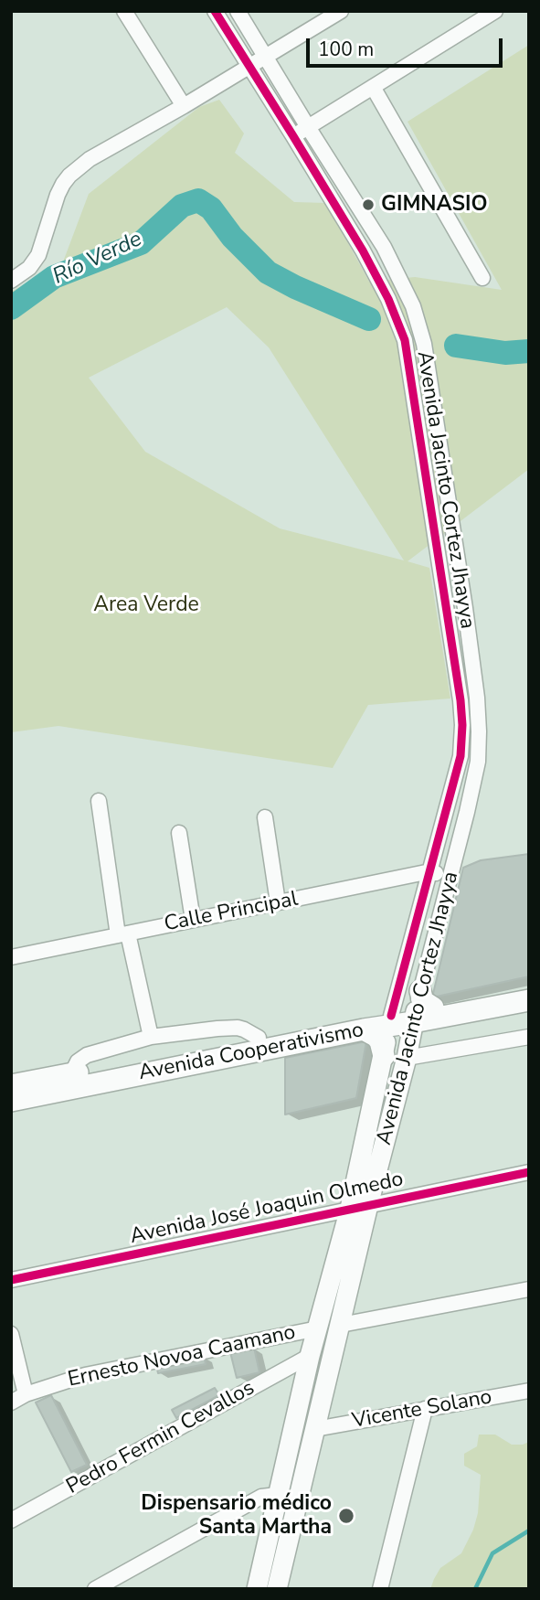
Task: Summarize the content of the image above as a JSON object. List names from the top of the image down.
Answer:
{
  "streets": {
    "highway": ["Avenida Cooperativismo"],
    "main road": ["Avenida Jacinto Cortez Jhayya"],
    "street": [
      "Calle Principal",
      "Avenida José Joaquin Olmedo",
      "Ernesto Novoa Caamano",
      "Vicente Solano",
      "Pedro Fermin Cevallos"
    ]
  },
  "crossings": [
    ["Avenida Jacinto Cortez Jhayya", "Calle Principal"],
    ["Avenida Jacinto Cortez Jhayya", "Avenida Cooperativismo"],
    ["Avenida Jacinto Cortez Jhayya", "Avenida José Joaquin Olmedo"],
    ["Avenida Jacinto Cortez Jhayya", "Ernesto Novoa Caamano"],
    ["Avenida Jacinto Cortez Jhayya", "Vicente Solano"],
    ["Avenida Jacinto Cortez Jhayya", "Pedro Fermin Cevallos"]
  ],
  "water": ["Río Verde"],
  "parks": ["Area Verde"],
  "places": ["GIMNASIO", "Dispensario médico Santa Martha"],
  "scale_bar": "100 m"
}
